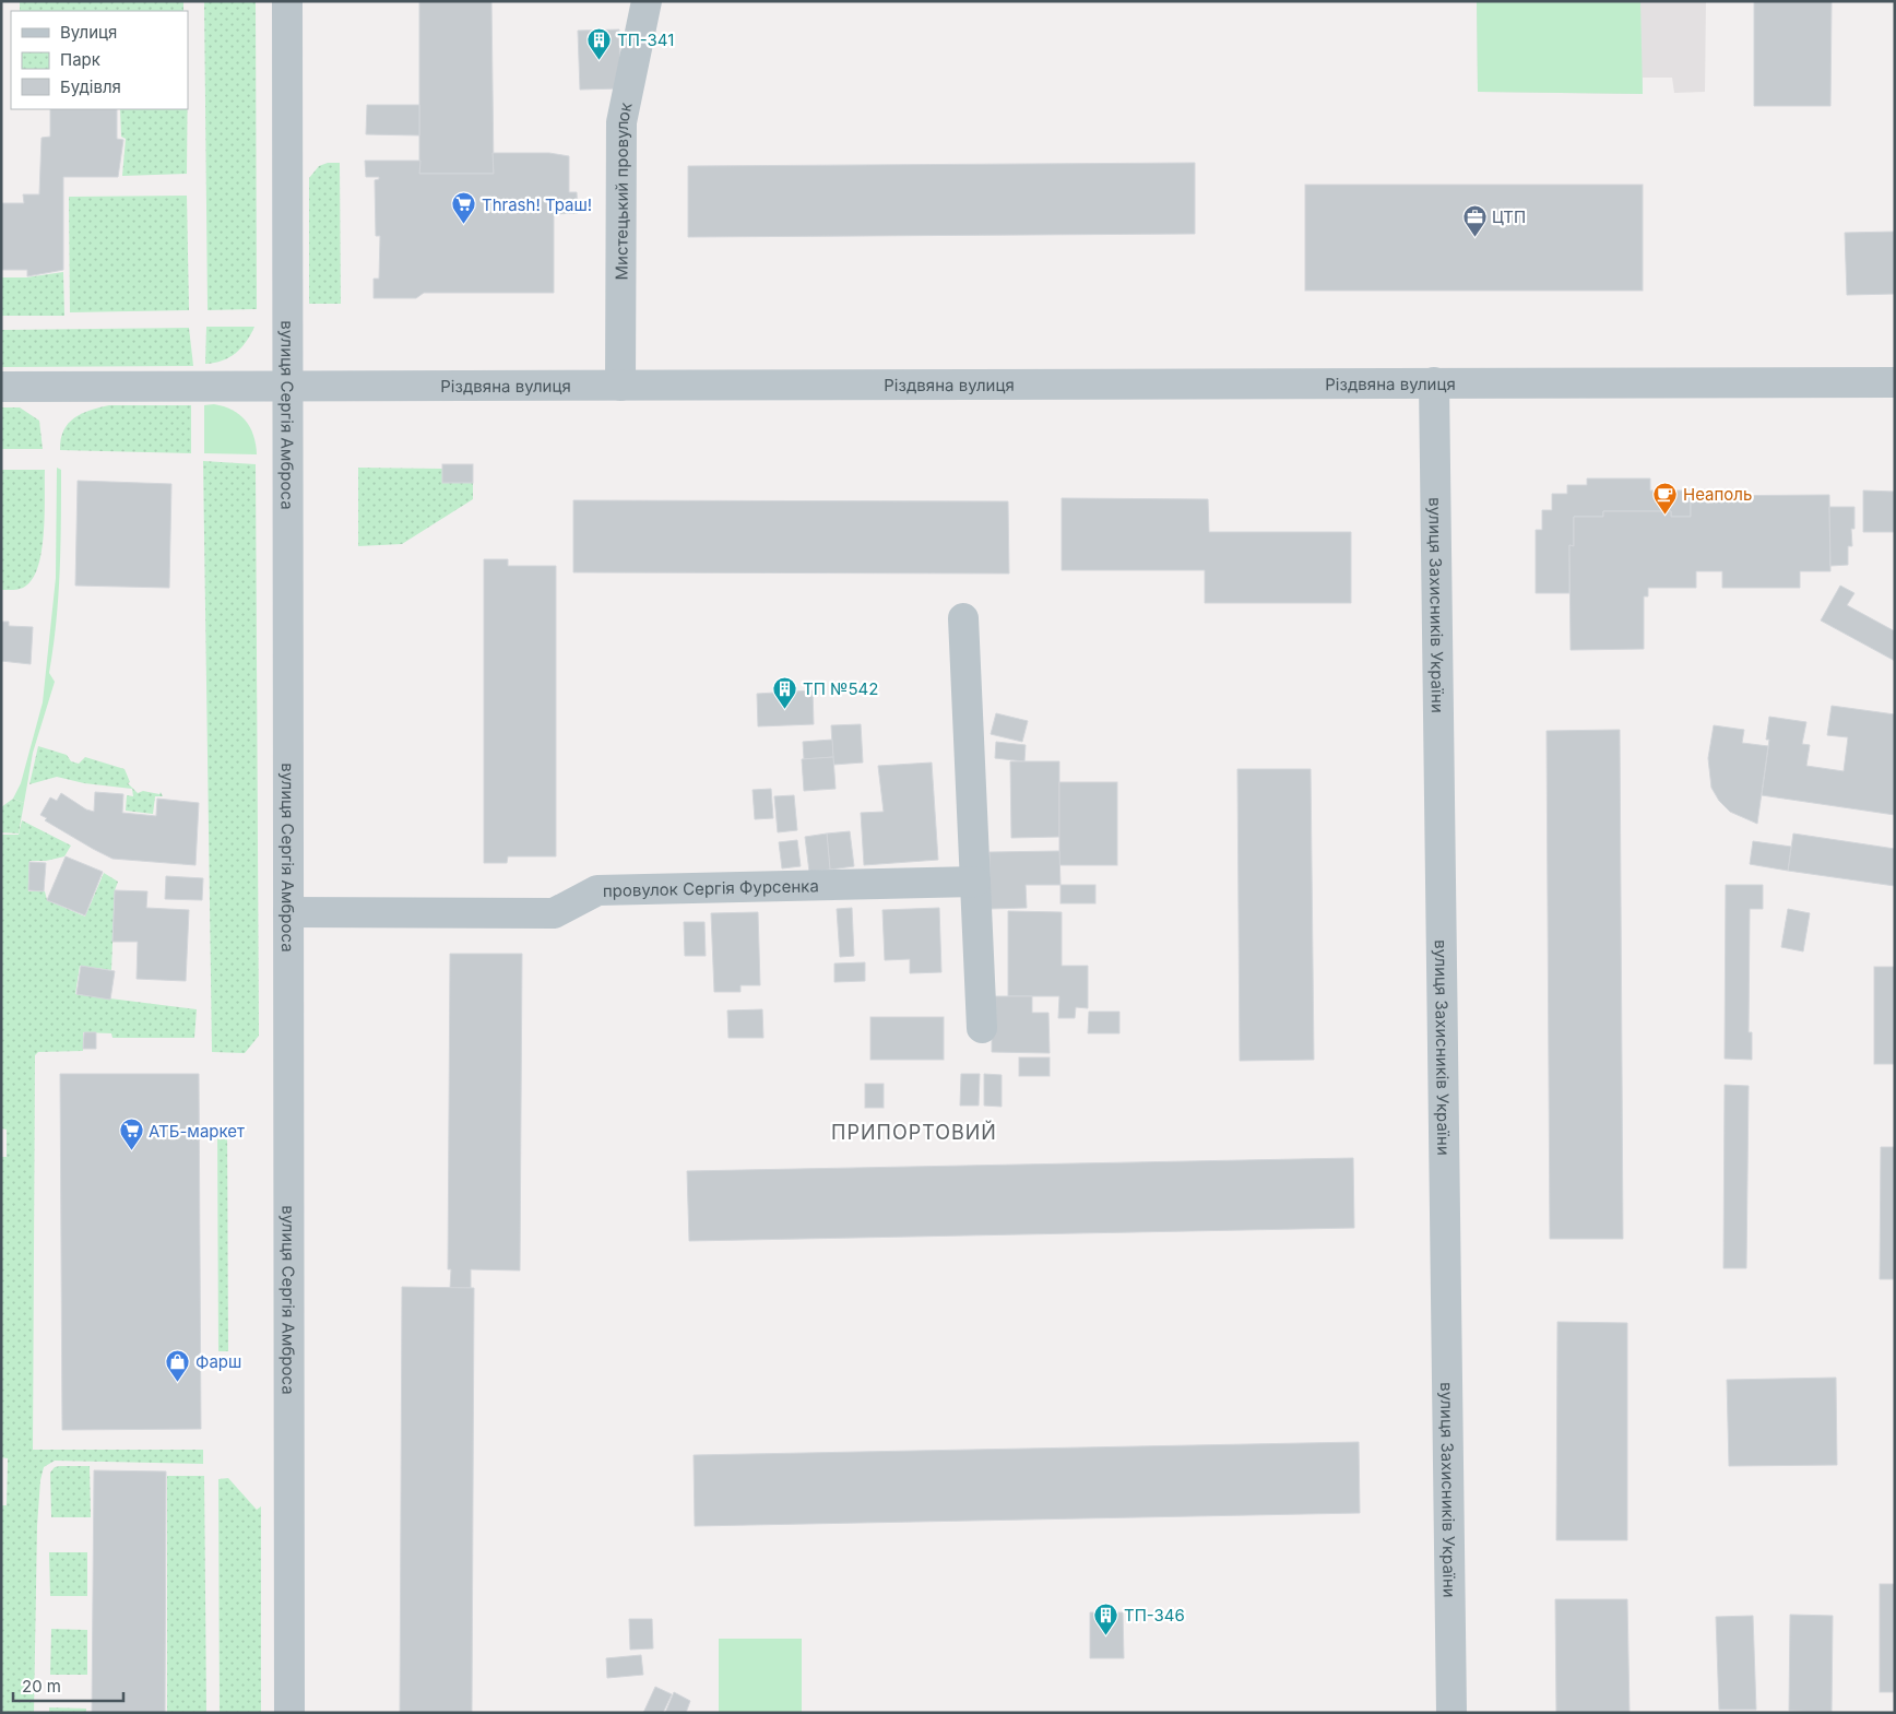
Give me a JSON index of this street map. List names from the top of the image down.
{
  "streets": {
    "street": [
      "Мистецький провулок",
      "Різдвяна вулиця",
      "вулиця Сергія Амброса",
      "вулиця Захисників України",
      "провулок Сергія Фурсенка"
    ]
  },
  "crossings": [
    ["Мистецький провулок", "Різдвяна вулиця"],
    ["Різдвяна вулиця", "вулиця Сергія Амброса"],
    ["Різдвяна вулиця", "вулиця Захисників України"],
    ["вулиця Сергія Амброса", "провулок Сергія Фурсенка"]
  ],
  "districts": ["ПРИПОРТОВИЙ"],
  "places": {
    "building": ["ТП-341", "ТП №542", "ТП-346"],
    "supermarket": ["Thrash! Траш!", "АТБ-маркет"],
    "office": ["ЦТП"],
    "cafe": ["Неаполь"],
    "shop": ["Фарш"]
  },
  "legend": ["Вулиця", "Парк", "Будівля"],
  "scale_bar": "20 m"
}
